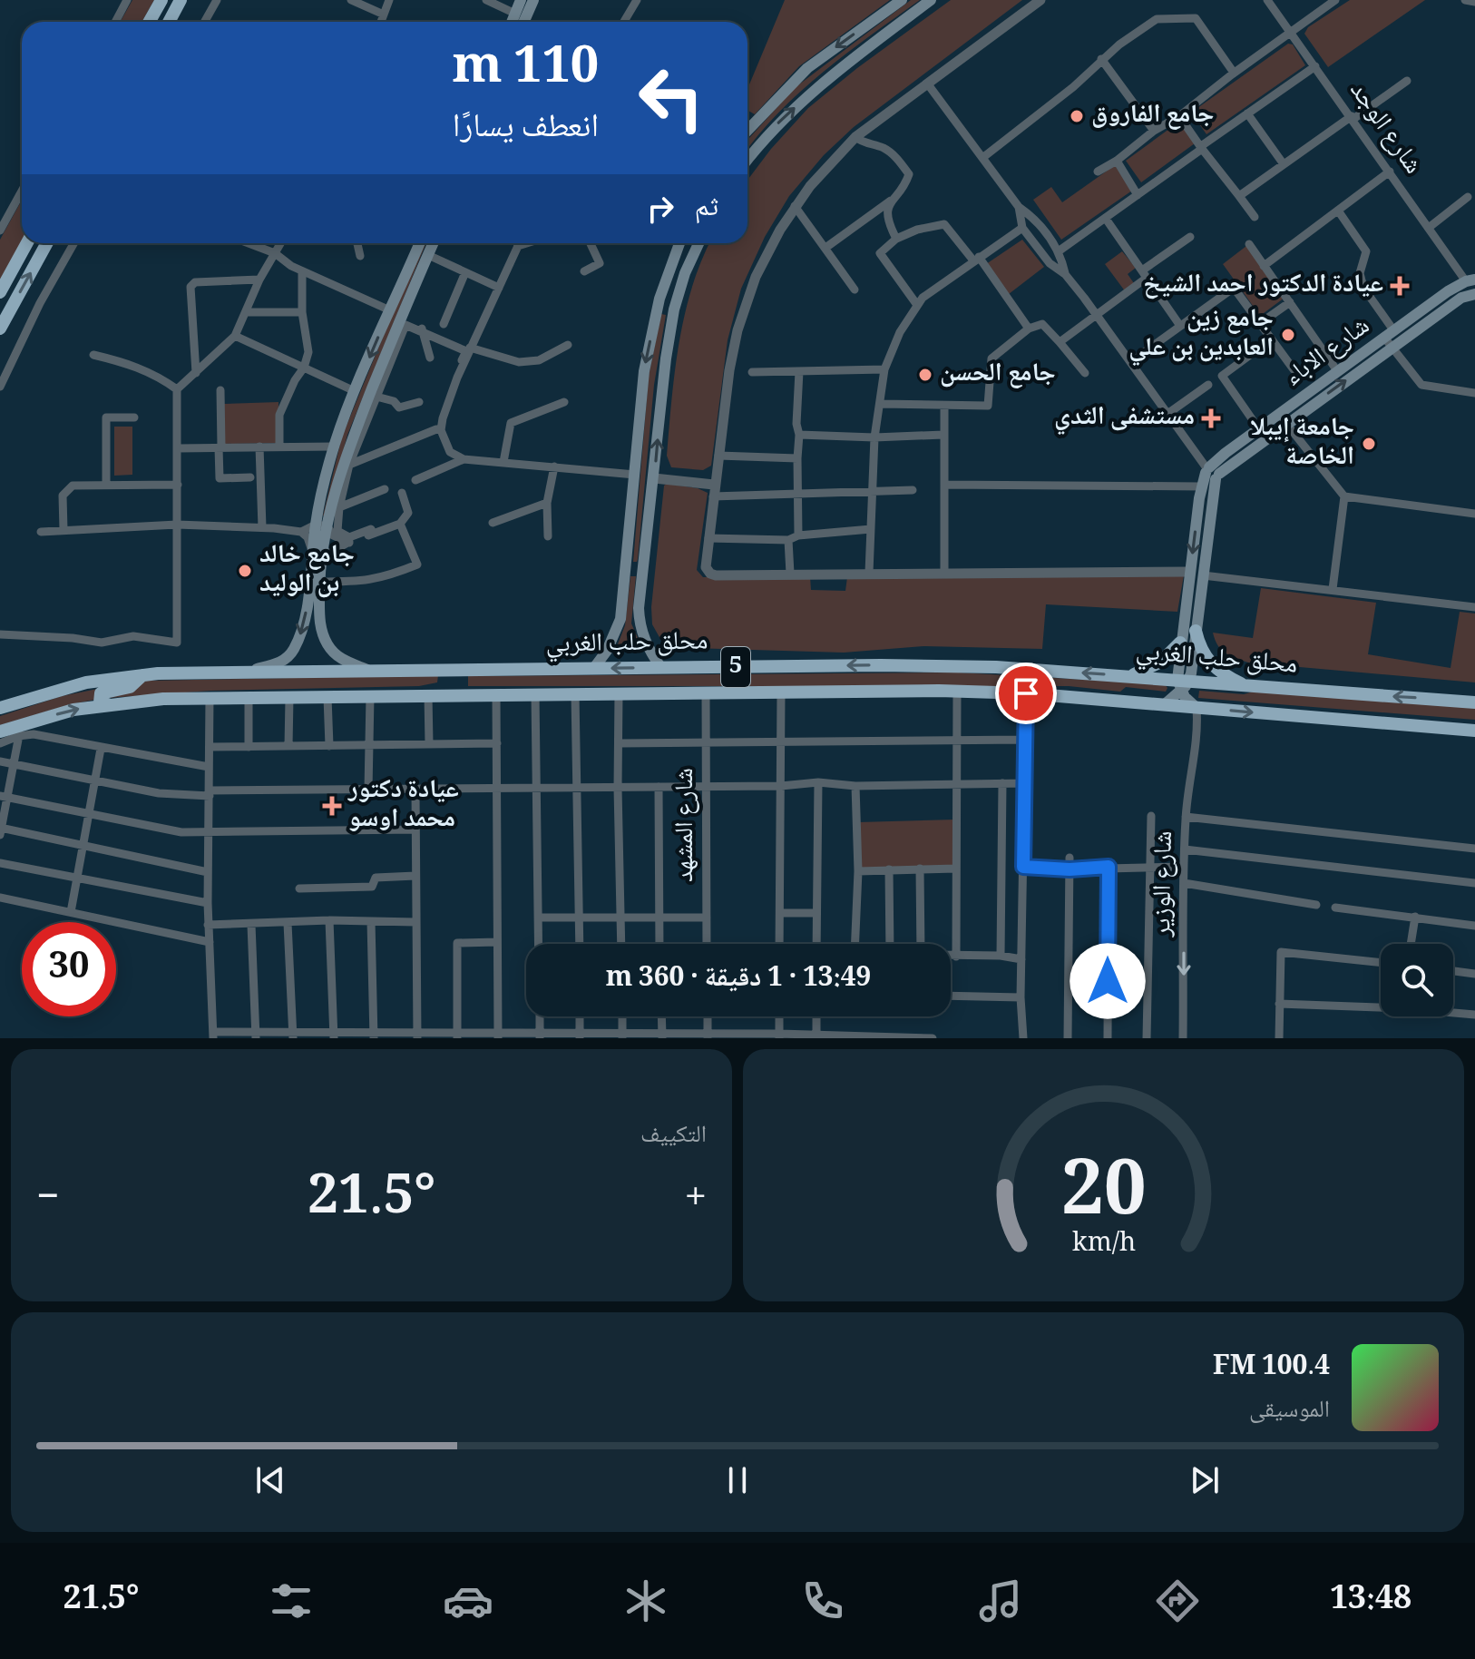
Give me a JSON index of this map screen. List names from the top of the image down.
{
  "streets": {
    "highway": ["محلق حلب الغربي", "5"],
    "main road": ["شارع الاباء"],
    "street": ["شارع الوجد", "شارع المشهد", "شارع الوزير"]
  },
  "crossings": [
    ["شارع الوجد", "شارع الاباء"],
    ["شارع الاباء", "محلق حلب الغربي"],
    ["محلق حلب الغربي", "شارع المشهد"],
    ["محلق حلب الغربي", "شارع الوزير"]
  ],
  "places": {
    "other": [
      "جامع الفاروق",
      "جامع زين العابدين بن علي",
      "جامع الحسن",
      "جامعة إيبلا الخاصة",
      "جامع خالد بن الوليد"
    ],
    "health": ["عيادة الدكتور احمد الشيخ", "مستشفى الثدي", "عيادة دكتور محمد اوسو"]
  },
  "page": {
    "turn": ["110 m", "انعطف يسارًا"],
    "then": "ثم",
    "limit": "30",
    "trip": "13:49 · 1 دقيقة · 360 m",
    "tile": "التكييف",
    "heat": ["−", "21.5°", "+"],
    "song": ["100.4 FM", "الموسيقى"],
    "tabs": ["13:48", "21.5°"],
    "gauge": ["20", "km/h"]
  }
}
